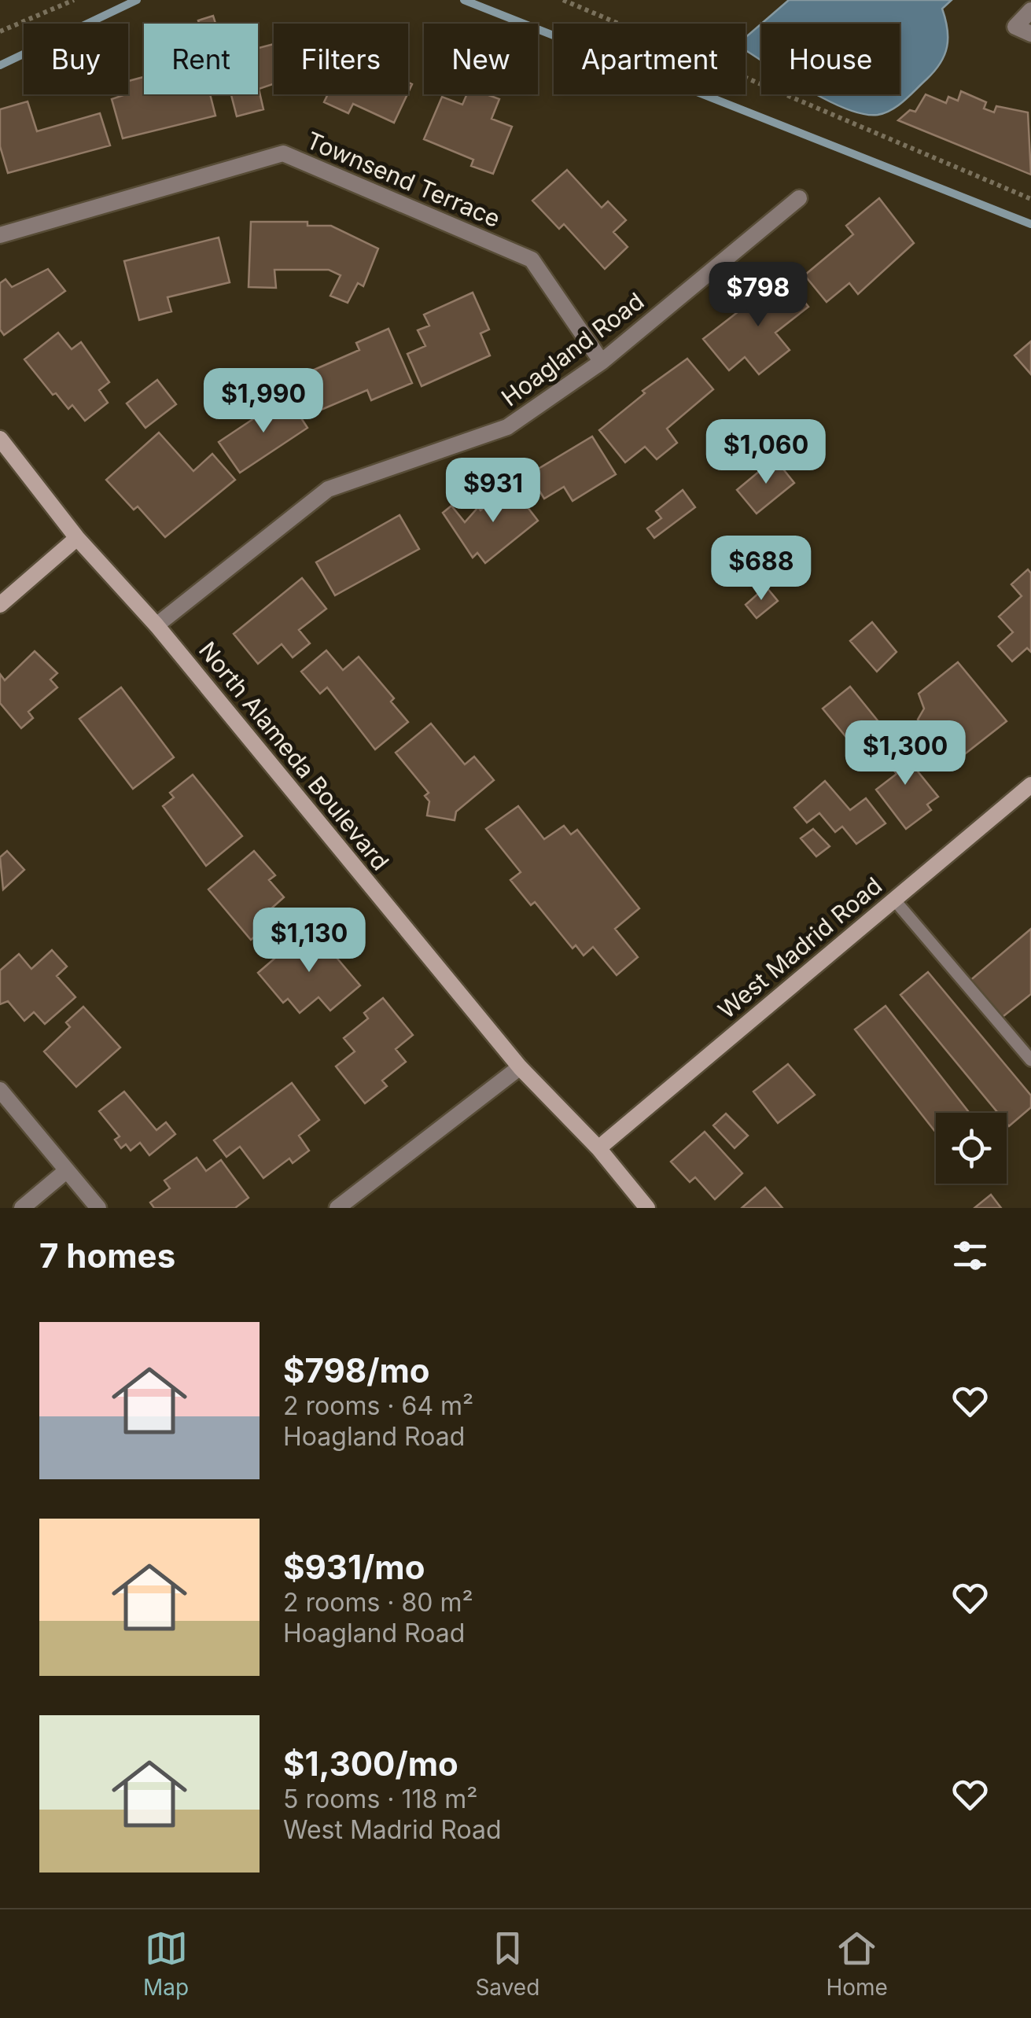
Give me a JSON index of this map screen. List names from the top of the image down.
{
  "streets": {
    "street": [
      "Townsend Terrace",
      "Hoagland Road",
      "North Alameda Boulevard",
      "West Madrid Road"
    ]
  },
  "crossings": [
    ["Townsend Terrace", "Hoagland Road"],
    ["Hoagland Road", "North Alameda Boulevard"],
    ["North Alameda Boulevard", "West Madrid Road"]
  ],
  "page": {
    "chip": [
      "Buy",
      "Rent",
      "Filters",
      "New",
      "Apartment",
      "House"
    ],
    "price": [
      "$798",
      "$1,990",
      "$1,060",
      "$931",
      "$688",
      "$1,300",
      "$1,130"
    ],
    "heading": "7 homes",
    "list": [
      {
        "name": "$798/mo",
        "note": "2 rooms · 64 m² · Hoagland Road"
      },
      {
        "name": "$931/mo",
        "note": "2 rooms · 80 m² · Hoagland Road"
      },
      {
        "name": "$1,300/mo",
        "note": "5 rooms · 118 m² · West Madrid Road"
      }
    ],
    "tabs": ["Map", "Saved", "Home"]
  }
}
